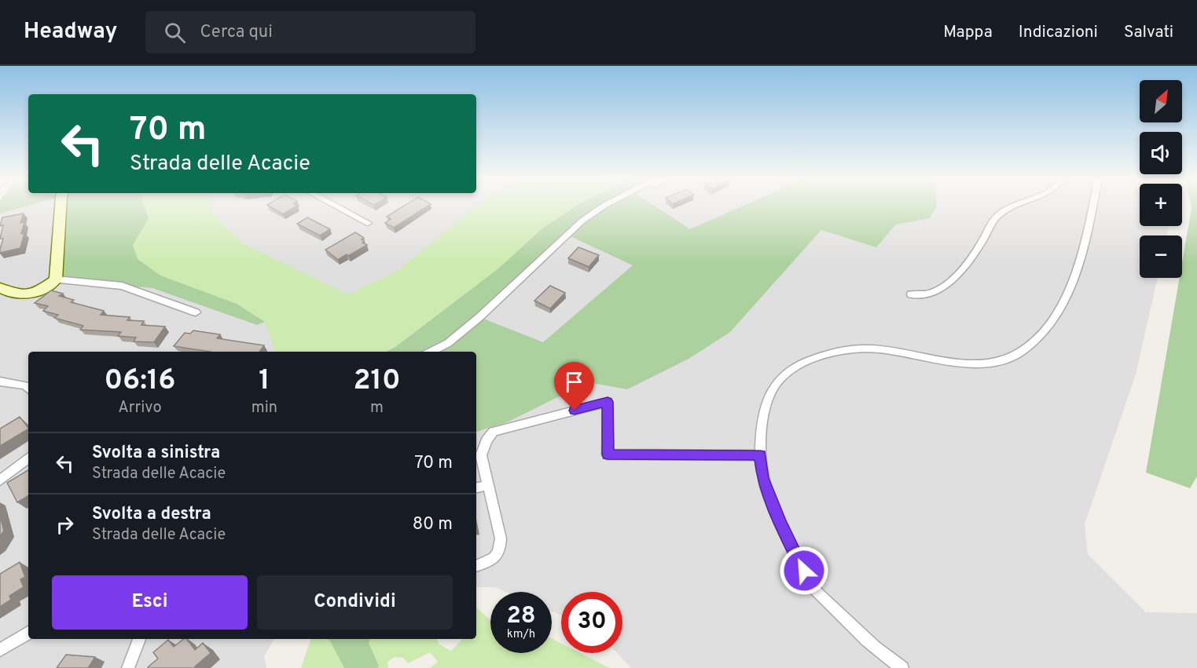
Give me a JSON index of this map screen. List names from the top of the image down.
{
  "north": "top right",
  "page": {
    "header": "Headway",
    "search": "Cerca qui",
    "nav": ["Mappa", "Indicazioni", "Salvati"],
    "map_buttons": ["+", "−"],
    "turn": ["70 m", "Strada delle Acacie"],
    "eta": [
      "06:16",
      "Arrivo",
      "1",
      "min",
      "210",
      "m"
    ],
    "list": [
      {
        "name": "Svolta a sinistra",
        "note": "Strada delle Acacie",
        "value": "70 m"
      },
      {
        "name": "Svolta a destra",
        "note": "Strada delle Acacie",
        "value": "80 m"
      }
    ],
    "buttons": ["Esci", "Condividi"],
    "speed": "28 km/h",
    "limit": "30"
  }
}
